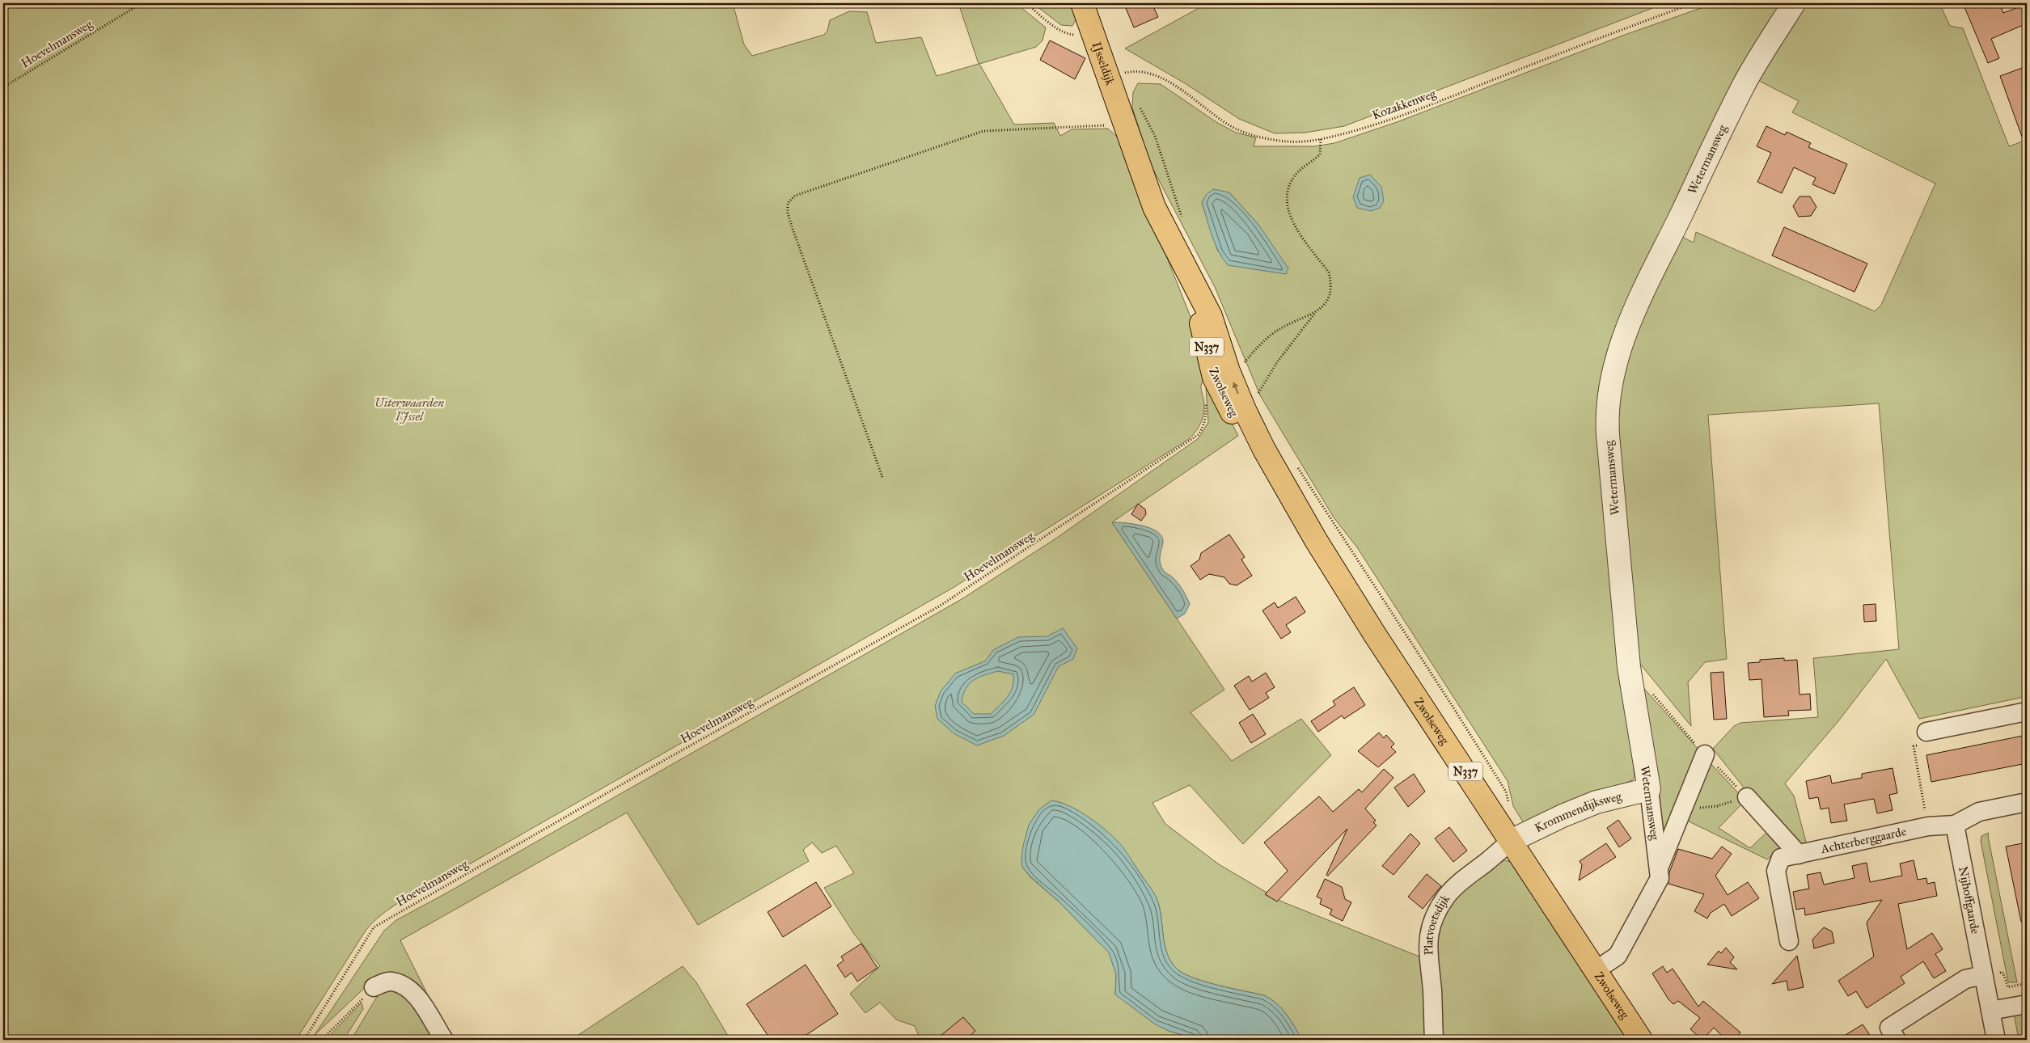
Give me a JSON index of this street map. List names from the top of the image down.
{
  "streets": {
    "main road": ["IJsseldijk", "N337", "Zwolseweg"],
    "street": [
      "Wetermansweg",
      "Krommendijksweg",
      "Achterberggaarde",
      "Nijhoffgaarde",
      "Platvoetsdijk"
    ],
    "path": ["Hoevelmansweg", "Kozakkenweg"]
  },
  "crossings": [
    ["IJsseldijk", "Zwolseweg"],
    ["Wetermansweg", "Zwolseweg"],
    ["Wetermansweg", "Krommendijksweg"],
    ["Zwolseweg", "Krommendijksweg"],
    ["Zwolseweg", "Platvoetsdijk"],
    ["Krommendijksweg", "Platvoetsdijk"],
    ["Achterberggaarde", "Nijhoffgaarde"]
  ],
  "parks": ["Uiterwaarden IJssel"]
}
